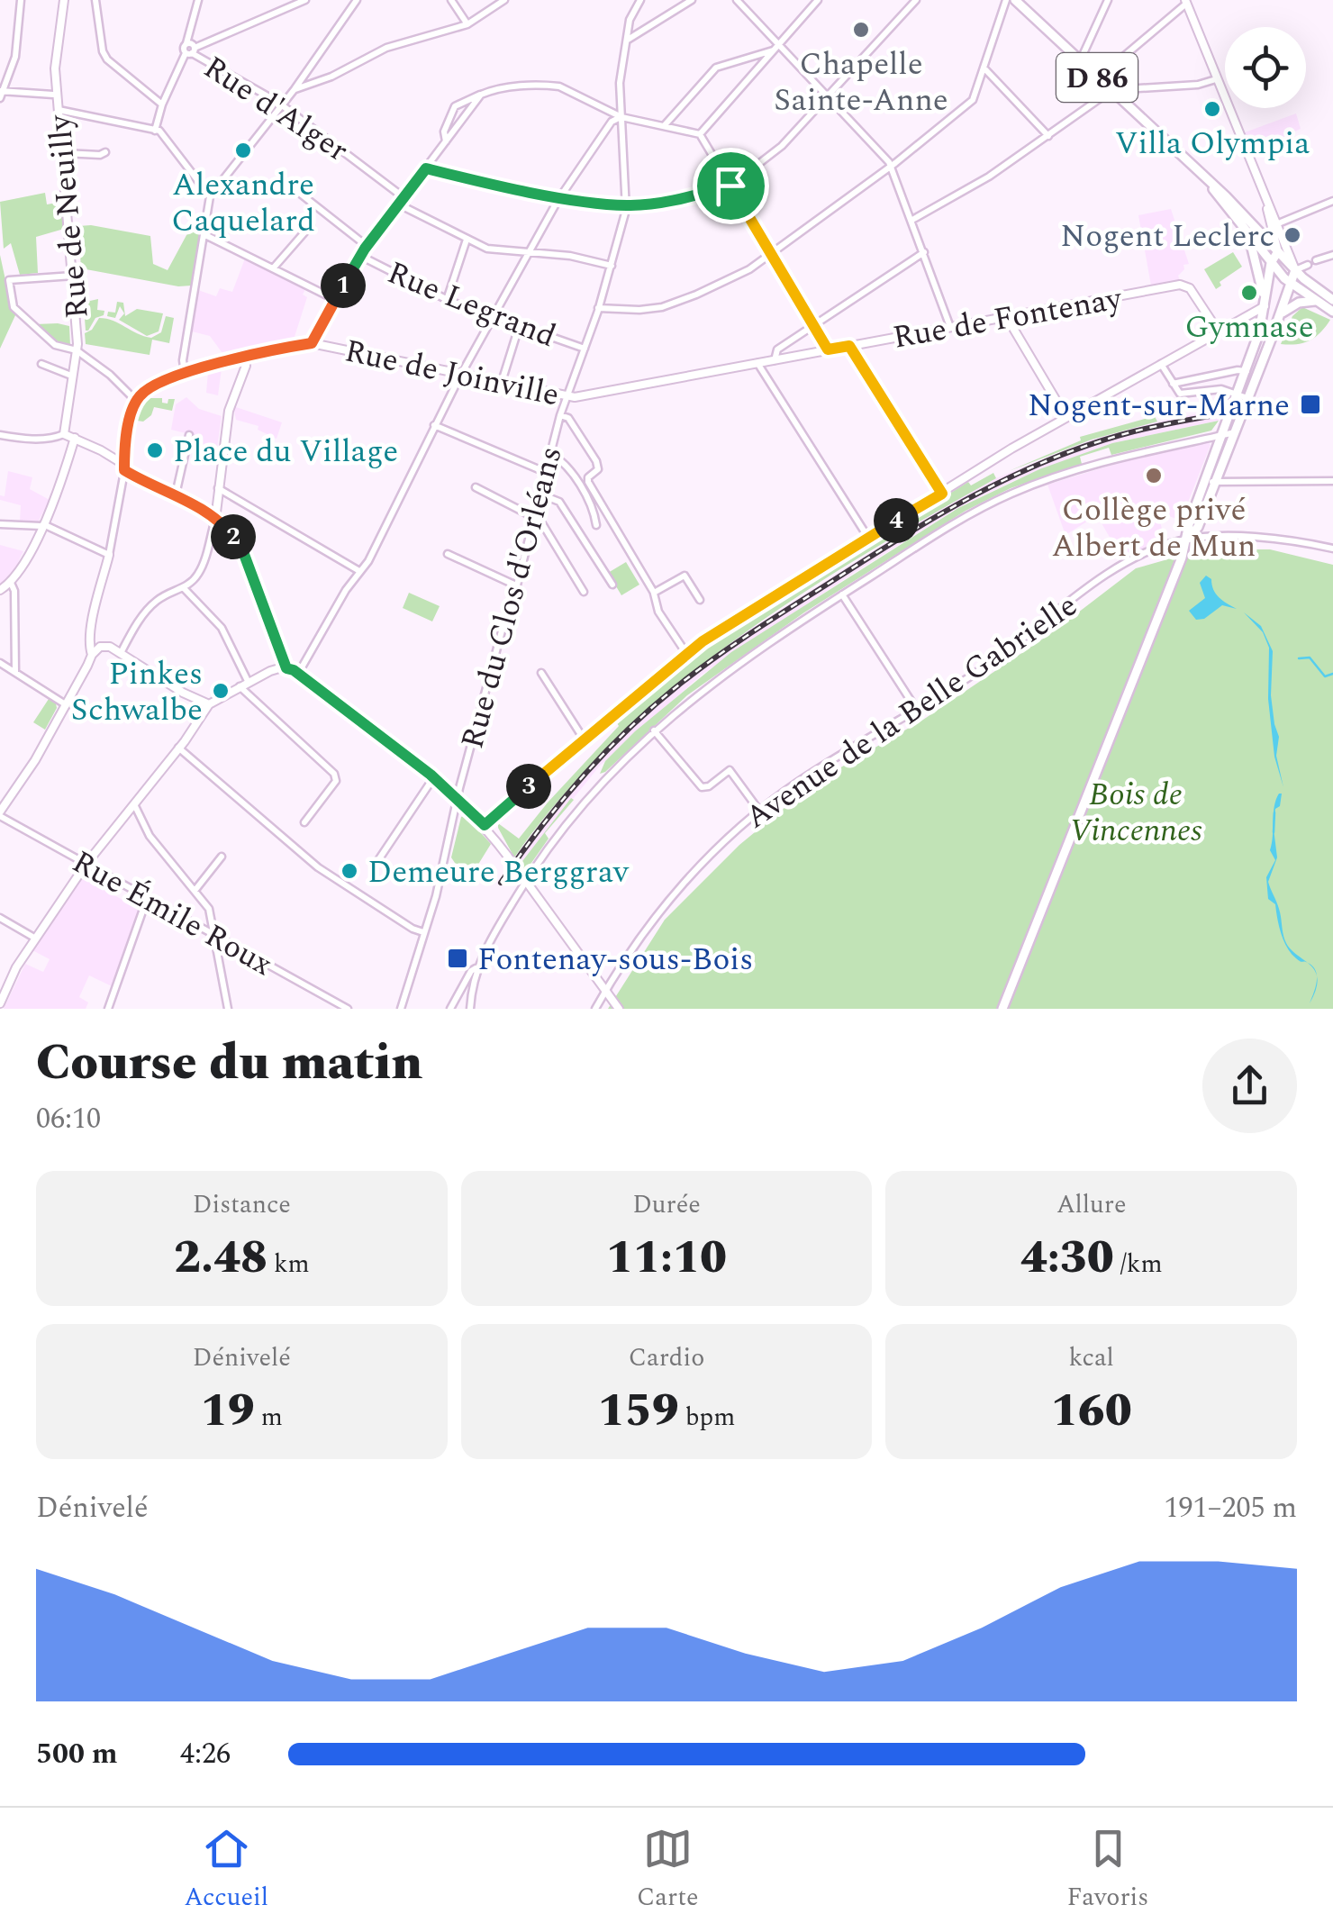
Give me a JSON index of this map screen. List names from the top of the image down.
{
  "streets": {
    "main road": ["D 86"],
    "street": [
      "Rue d'Alger",
      "Rue de Neuilly",
      "Rue Legrand",
      "Rue de Fontenay",
      "Rue de Joinville",
      "Rue du Clos d'Orléans",
      "Avenue de la Belle Gabrielle",
      "Rue Émile Roux"
    ]
  },
  "crossings": [
    ["Rue d'Alger", "Rue du Clos d'Orléans"],
    ["Rue Legrand", "Rue du Clos d'Orléans"],
    ["Rue de Fontenay", "Rue de Joinville"],
    ["Rue de Joinville", "Rue du Clos d'Orléans"]
  ],
  "parks": ["Bois de Vincennes"],
  "places": {
    "other": [
      "Chapelle Sainte-Anne",
      "Villa Olympia",
      "Alexandre Caquelard",
      "Nogent Leclerc",
      "Gymnase",
      "Place du Village",
      "Collège privé Albert de Mun",
      "Pinkes Schwalbe",
      "Demeure Berggrav"
    ],
    "transit": ["Nogent-sur-Marne", "Fontenay-sous-Bois"]
  },
  "page": {
    "pins": [
      "1",
      "4",
      "2",
      "3"
    ],
    "heading": ["Course du matin", "06:10"],
    "stats": [
      ["Distance", "2.48 km"],
      ["Durée", "11:10"],
      ["Allure", "4:30 /km"],
      ["Dénivelé", "19 m"],
      ["Cardio", "159 bpm"],
      ["kcal", "160"]
    ],
    "chart": ["Dénivelé", "191–205 m"],
    "list": [
      {
        "name": "500 m",
        "note": "4:26"
      }
    ],
    "tabs": ["Accueil", "Carte", "Favoris"]
  }
}
